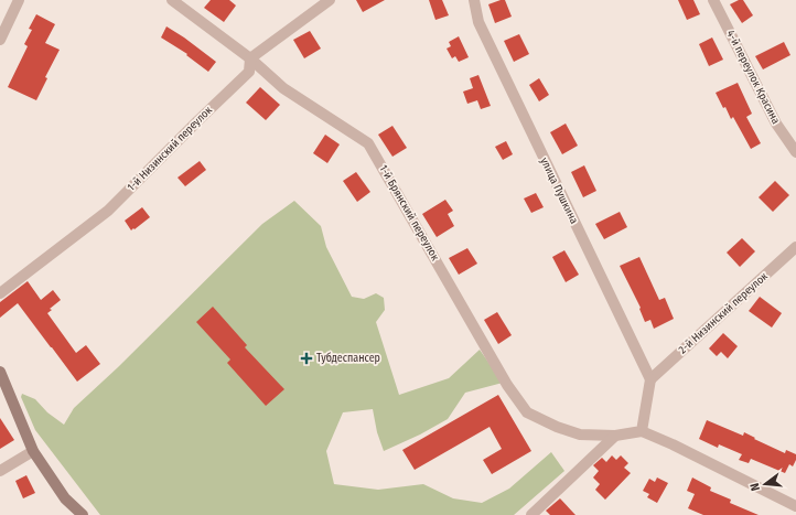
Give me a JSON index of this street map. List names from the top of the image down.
{
  "streets": {
    "street": [
      "4-й переулок Красина",
      "1-й Низинский переулок",
      "улица Пушкина",
      "1-й Брянский переулок",
      "2-й Низинский переулок"
    ]
  },
  "crossings": [
    ["1-й Низинский переулок", "1-й Брянский переулок"],
    ["улица Пушкина", "2-й Низинский переулок"]
  ],
  "places": {
    "health": ["Тубдеспансер"]
  },
  "north": "left"
}
